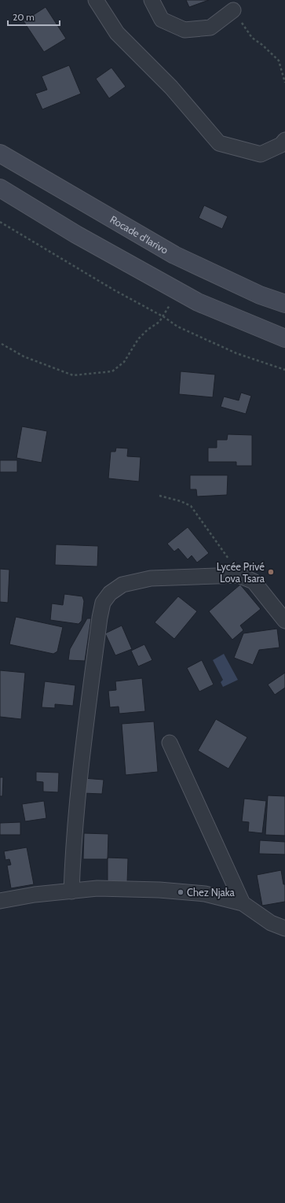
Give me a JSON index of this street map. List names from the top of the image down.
{
  "streets": {
    "main road": ["Rocade d'Iarivo"]
  },
  "places": ["Lycée Privé Lova Tsara", "Chez Njaka"],
  "scale_bar": "20 m"
}
